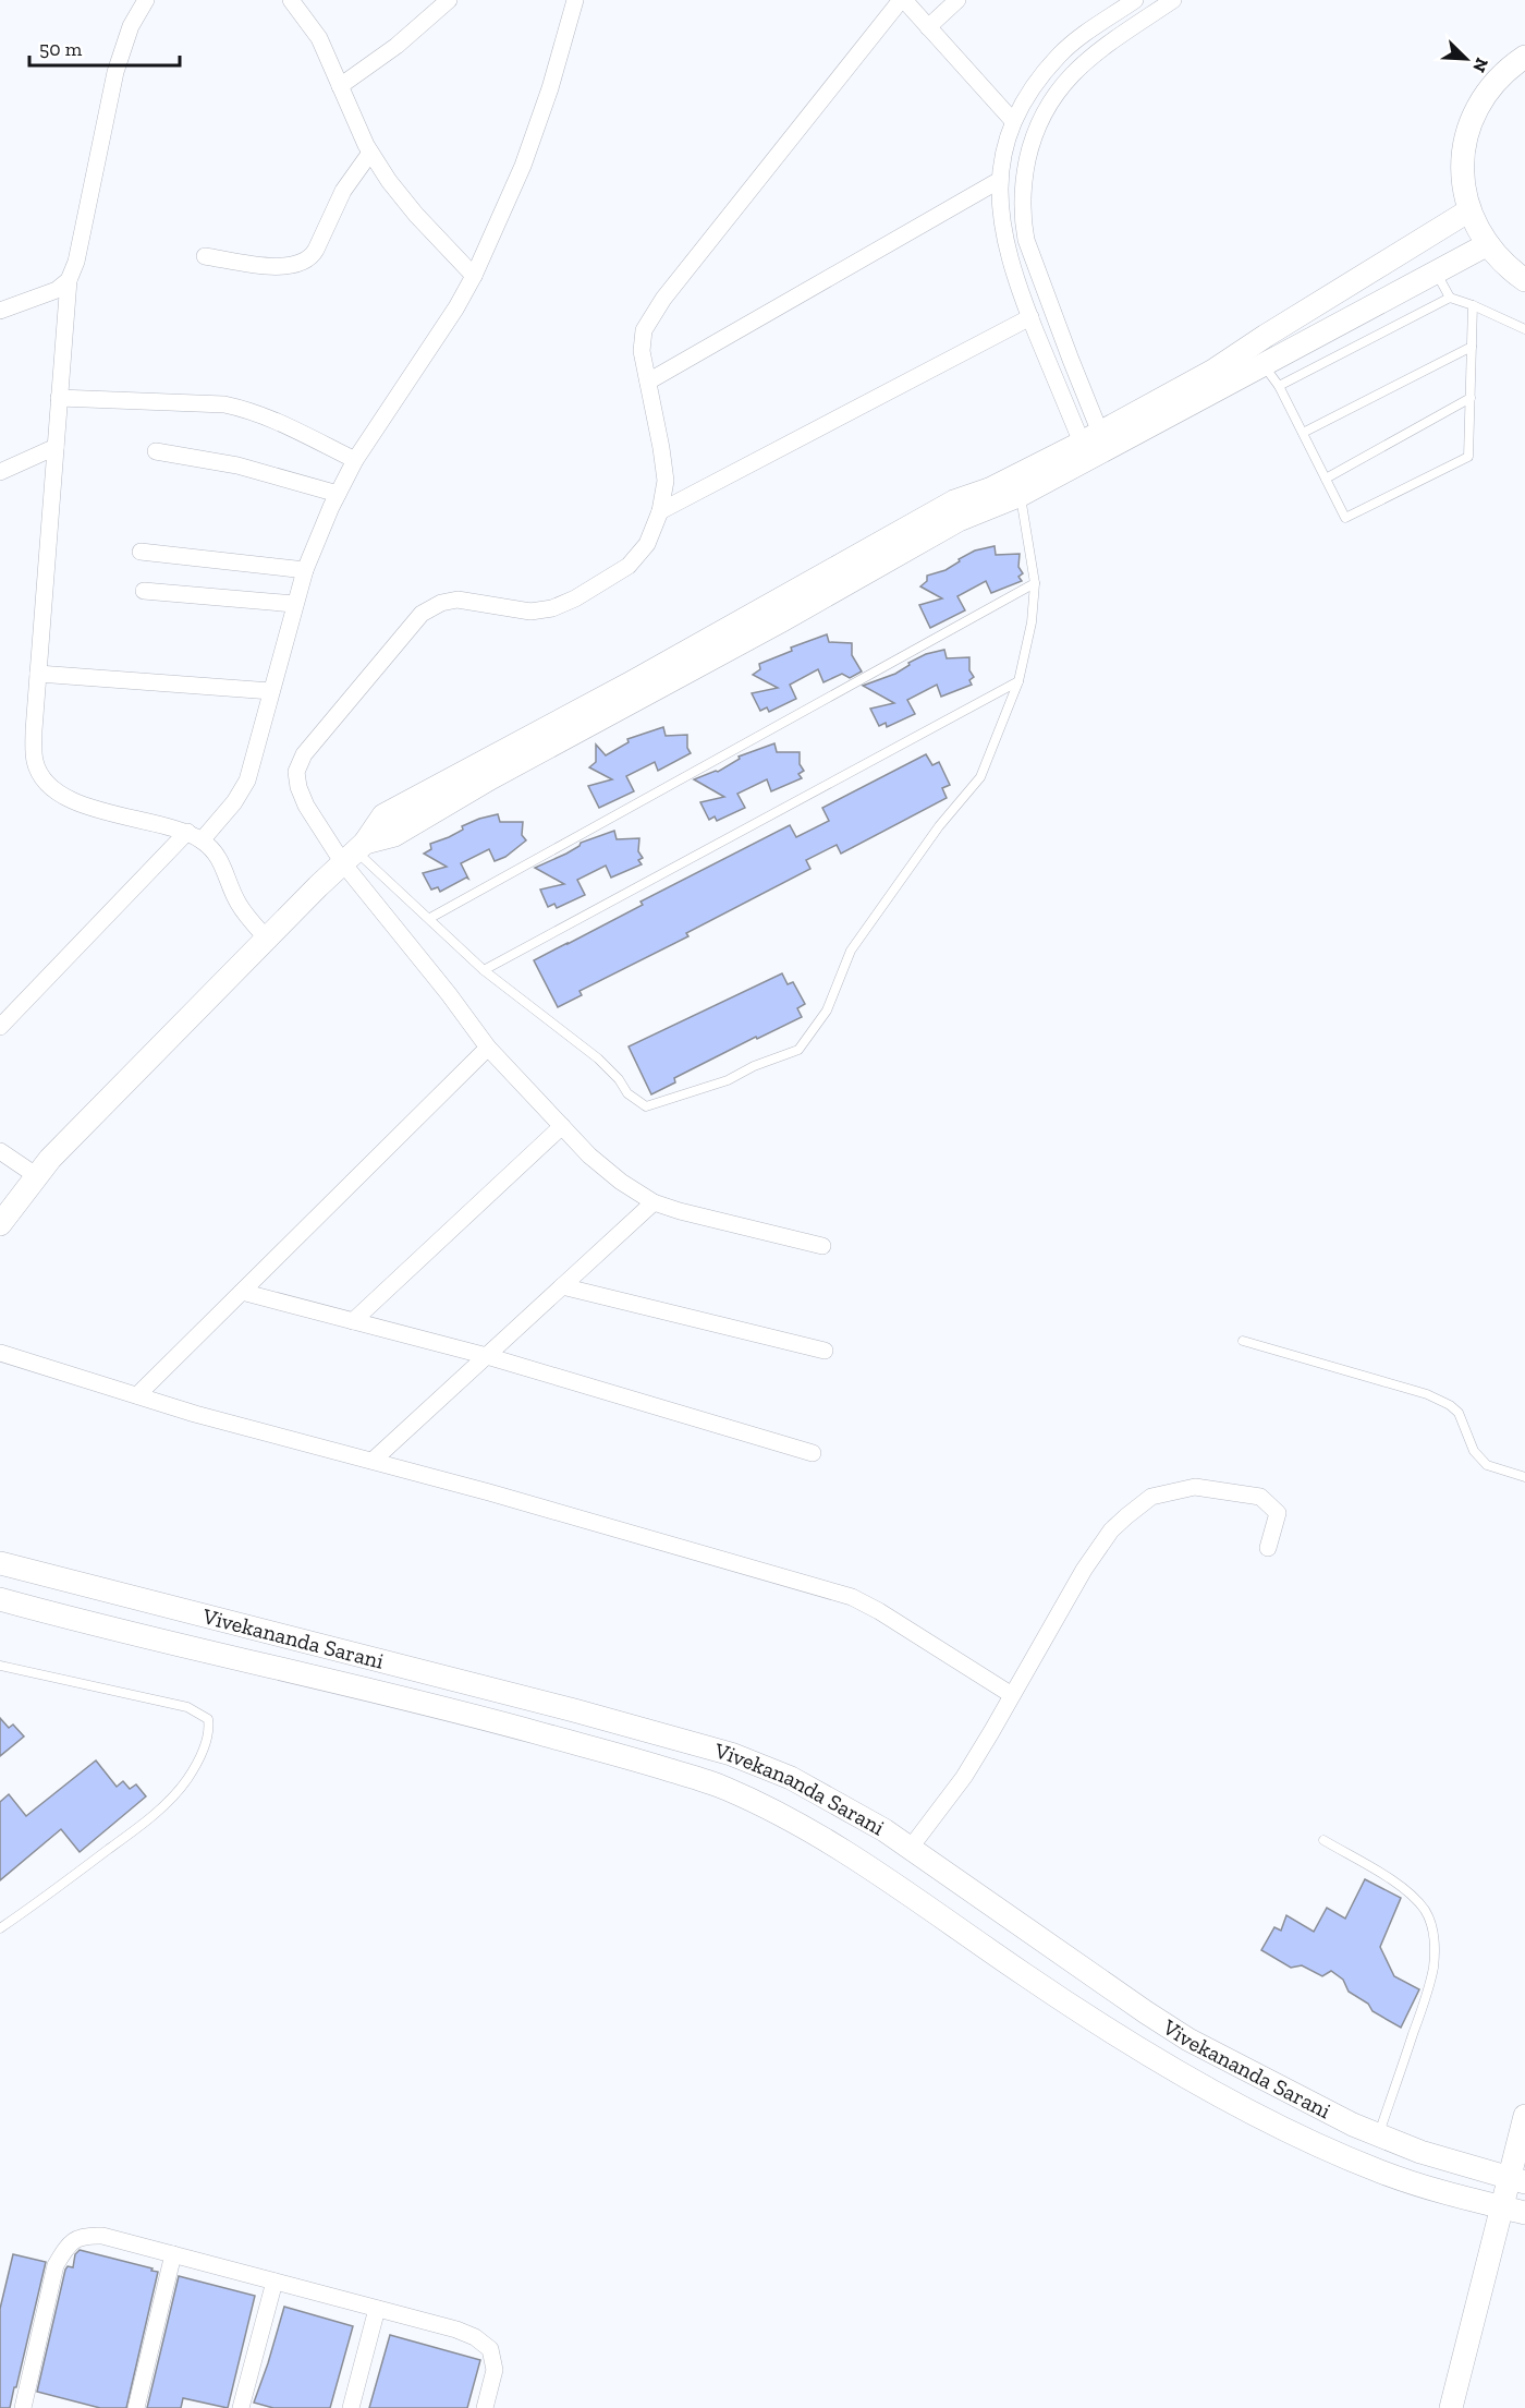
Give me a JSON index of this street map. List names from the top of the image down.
{
  "streets": {
    "street": ["Vivekananda Sarani"]
  },
  "scale_bar": "50 m",
  "north": "bottom right"
}
